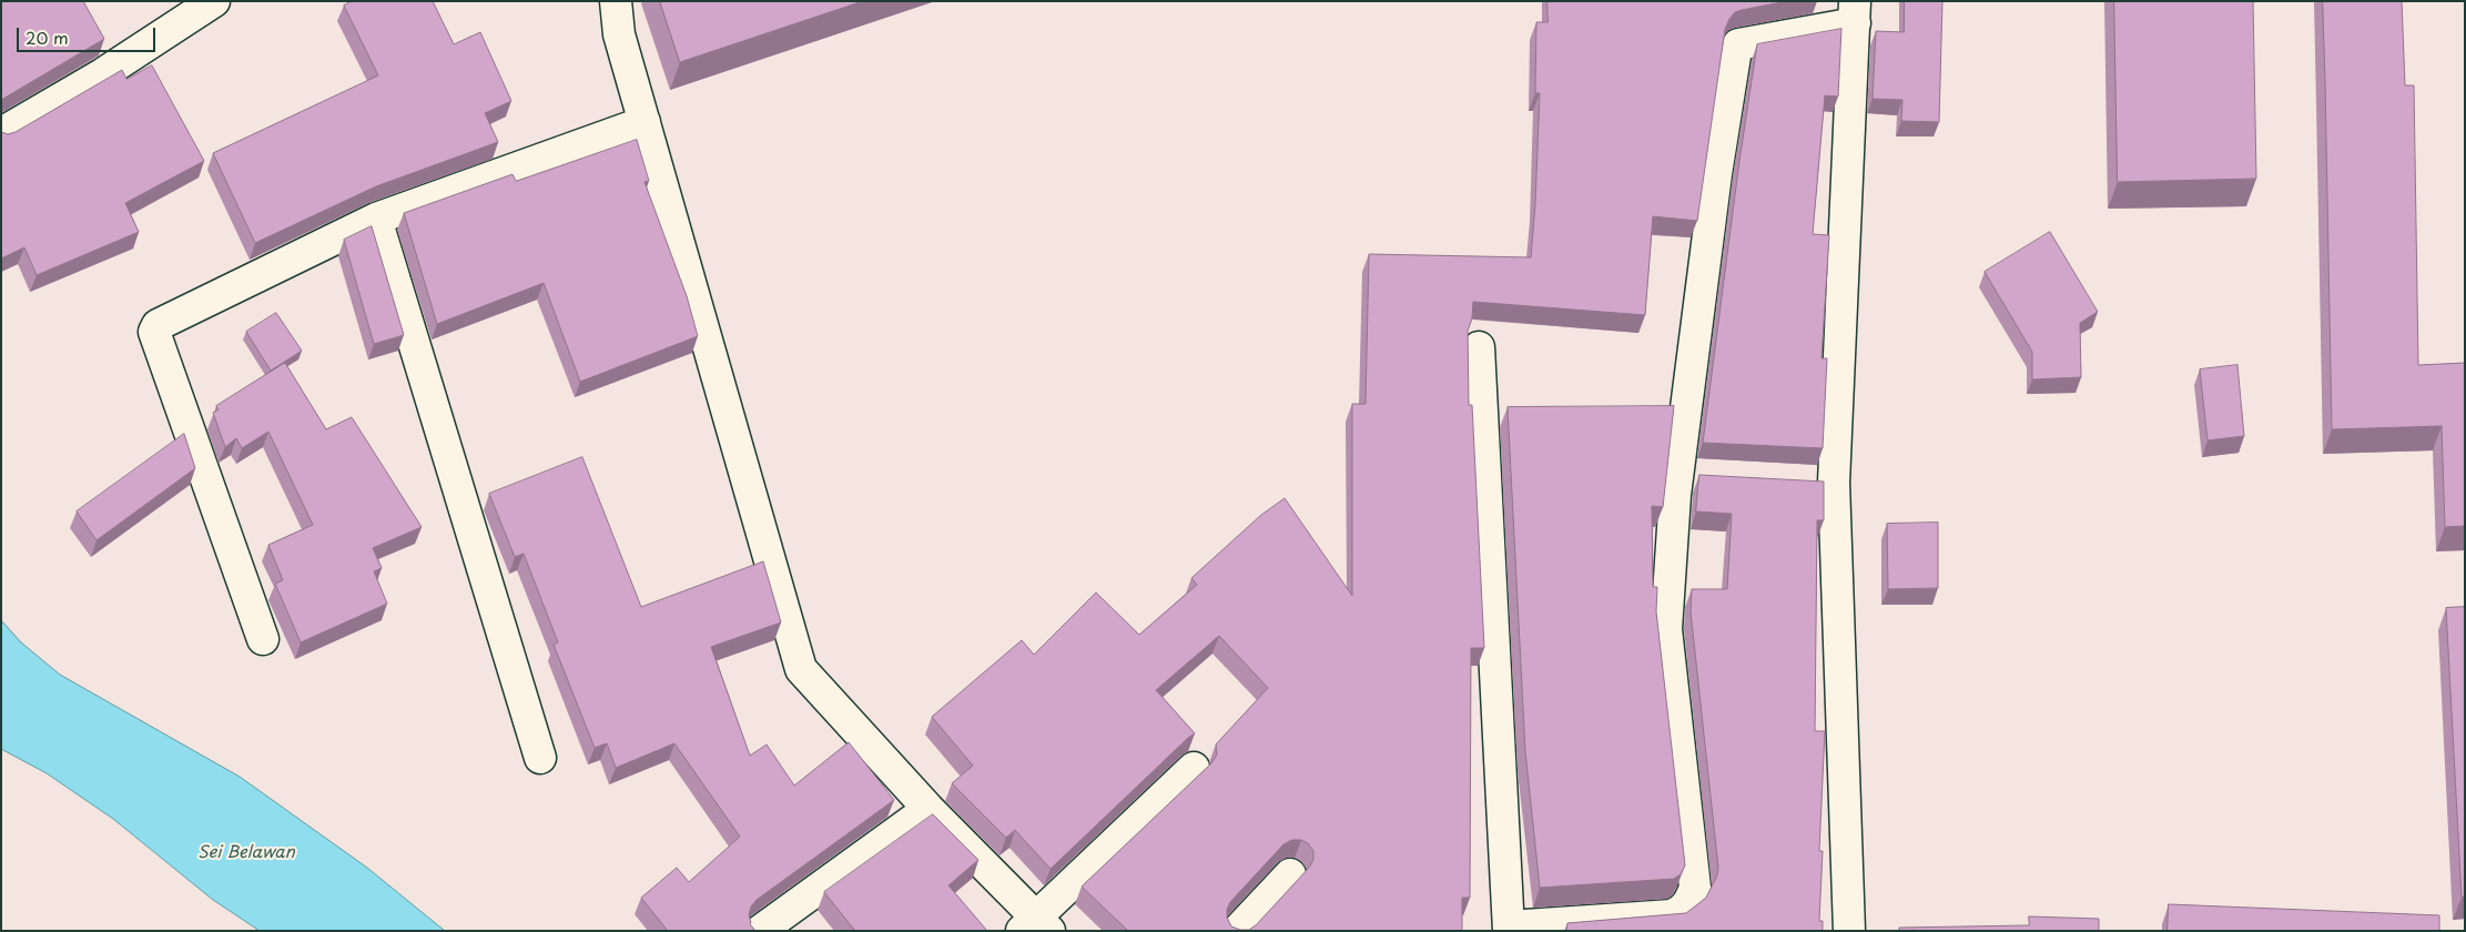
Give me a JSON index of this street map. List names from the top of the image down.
{
  "water": ["Sei Belawan"],
  "scale_bar": "20 m"
}
